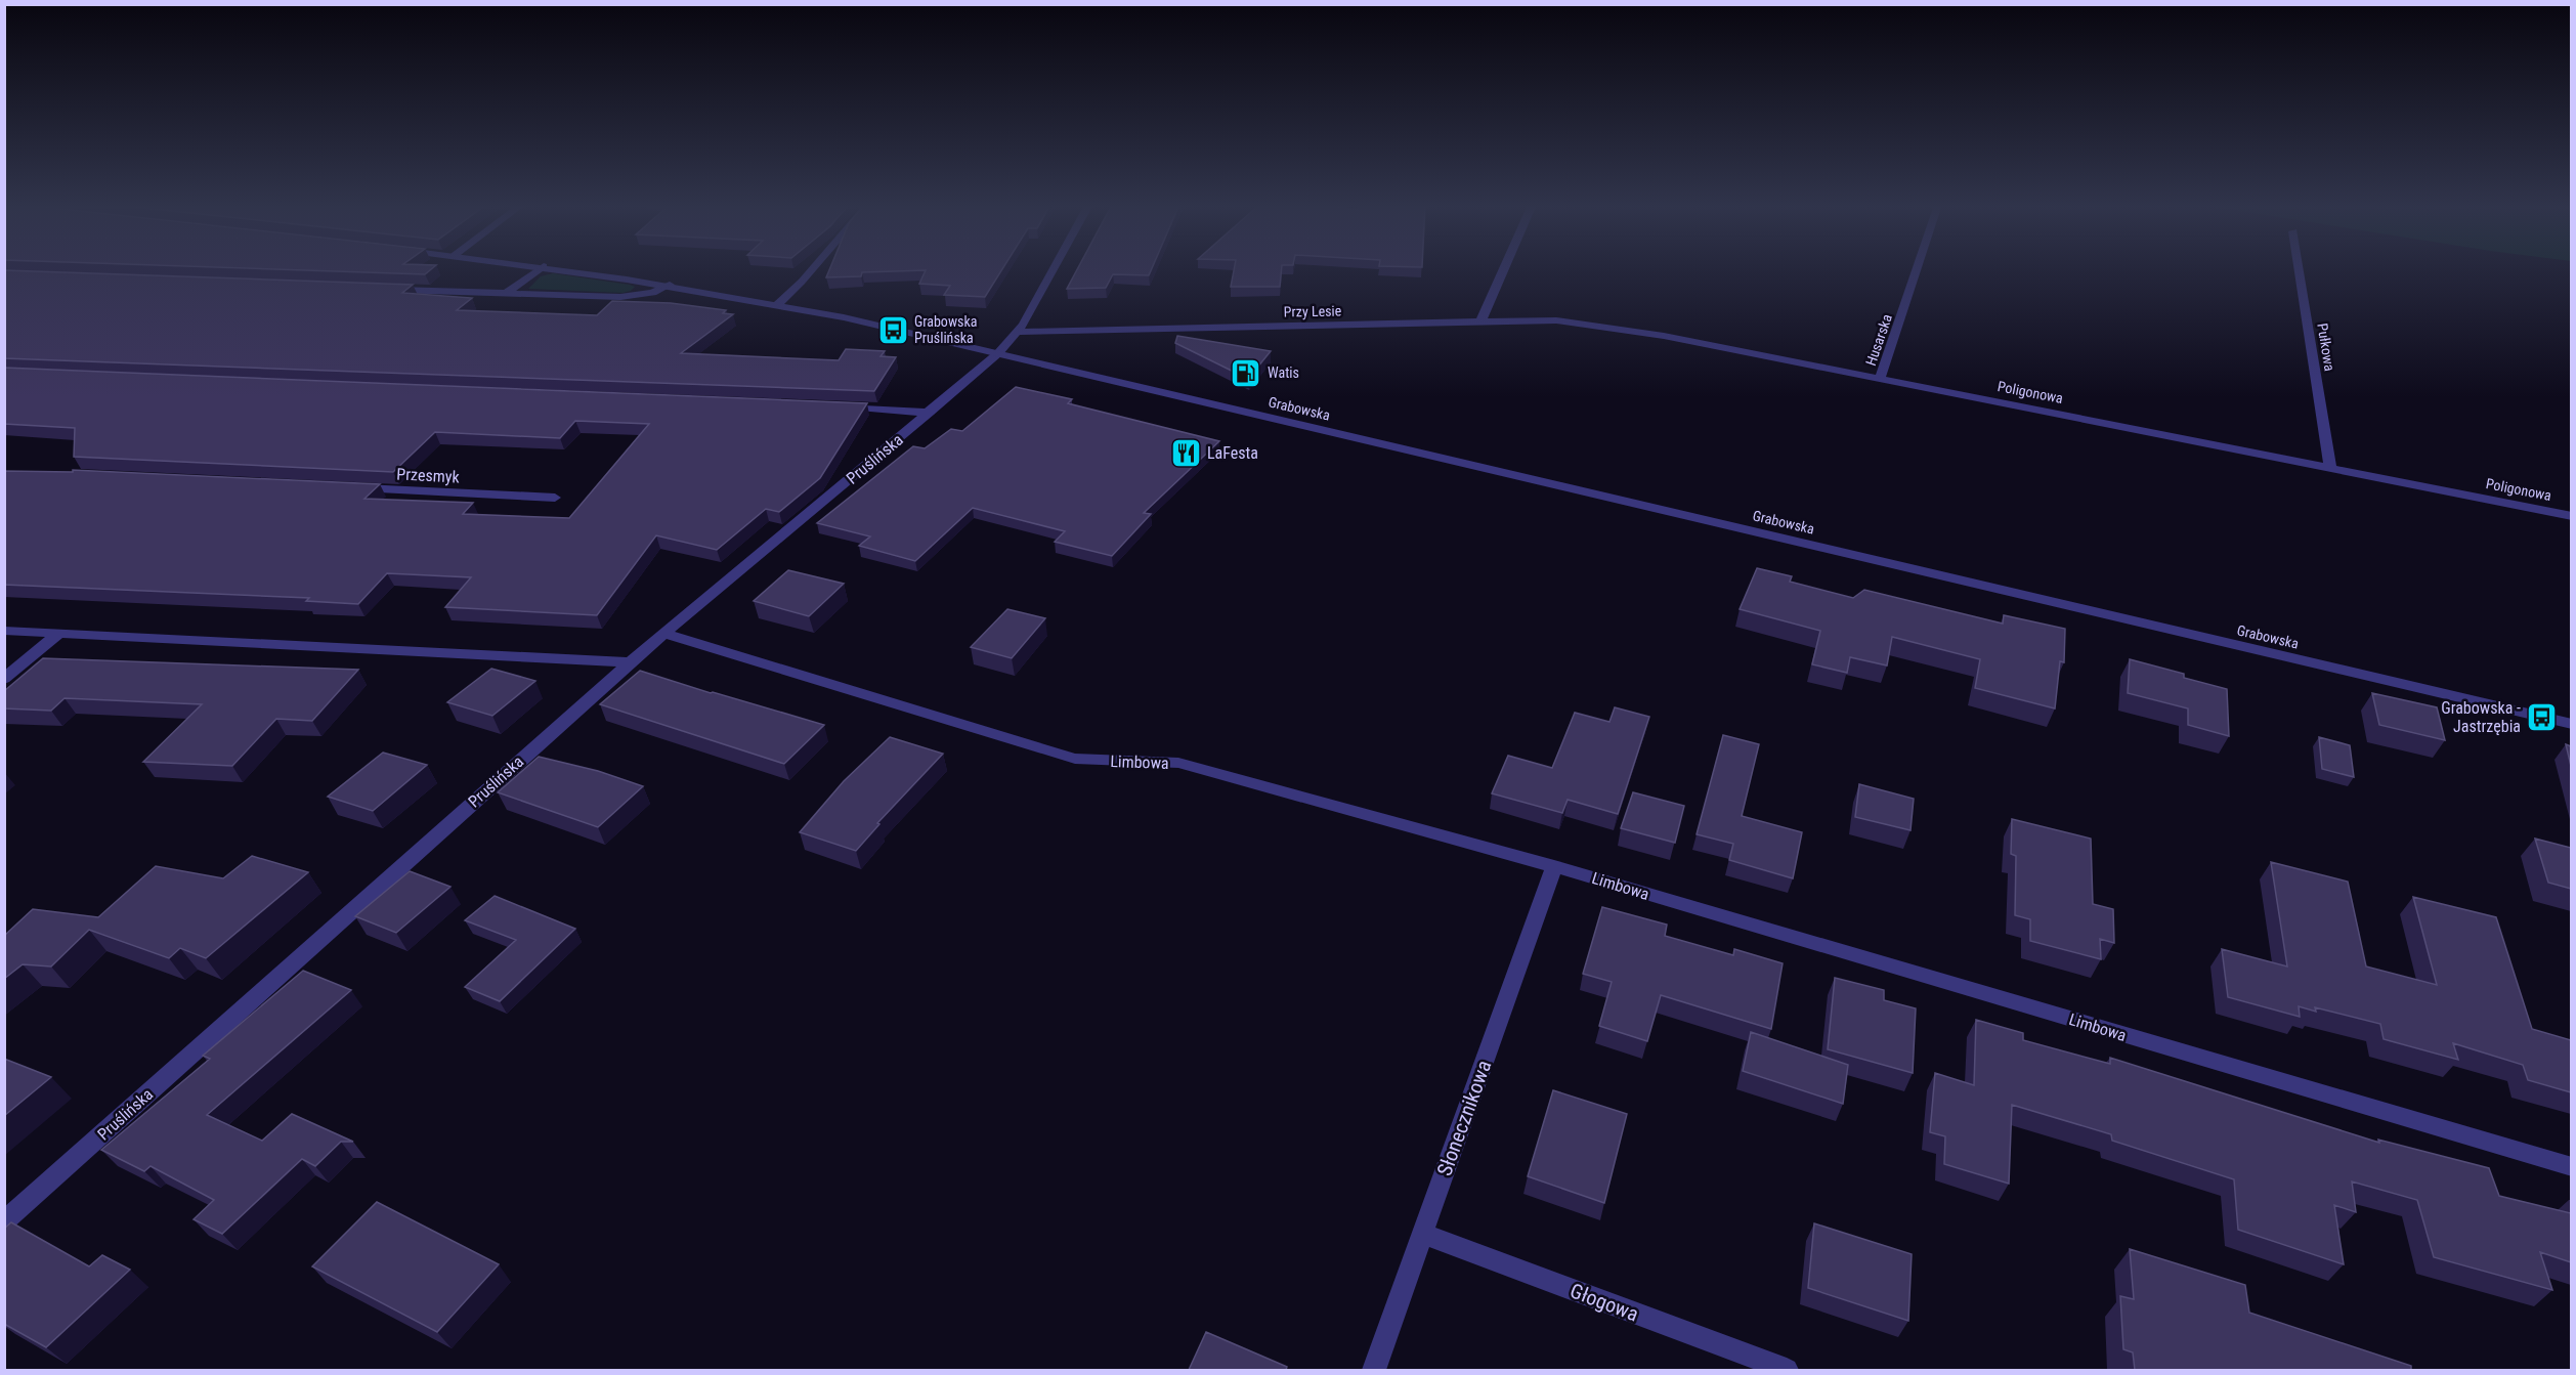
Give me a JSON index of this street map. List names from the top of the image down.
{
  "streets": {
    "street": [
      "Przy Lesie",
      "Husarska",
      "Pułkowa",
      "Poligonowa",
      "Grabowska",
      "Pruślińska",
      "Przesmyk",
      "Limbowa",
      "Słonecznikowa",
      "Głogowa"
    ]
  },
  "crossings": [
    ["Przy Lesie", "Poligonowa"],
    ["Przy Lesie", "Pruślińska"],
    ["Husarska", "Poligonowa"],
    ["Pułkowa", "Poligonowa"],
    ["Grabowska", "Pruślińska"],
    ["Pruślińska", "Limbowa"],
    ["Limbowa", "Słonecznikowa"],
    ["Słonecznikowa", "Głogowa"]
  ],
  "places": {
    "bus stop": ["Grabowska Pruślińska", "Grabowska - Jastrzębia"],
    "fuel station": ["Watis"],
    "restaurant": ["LaFesta"]
  }
}
